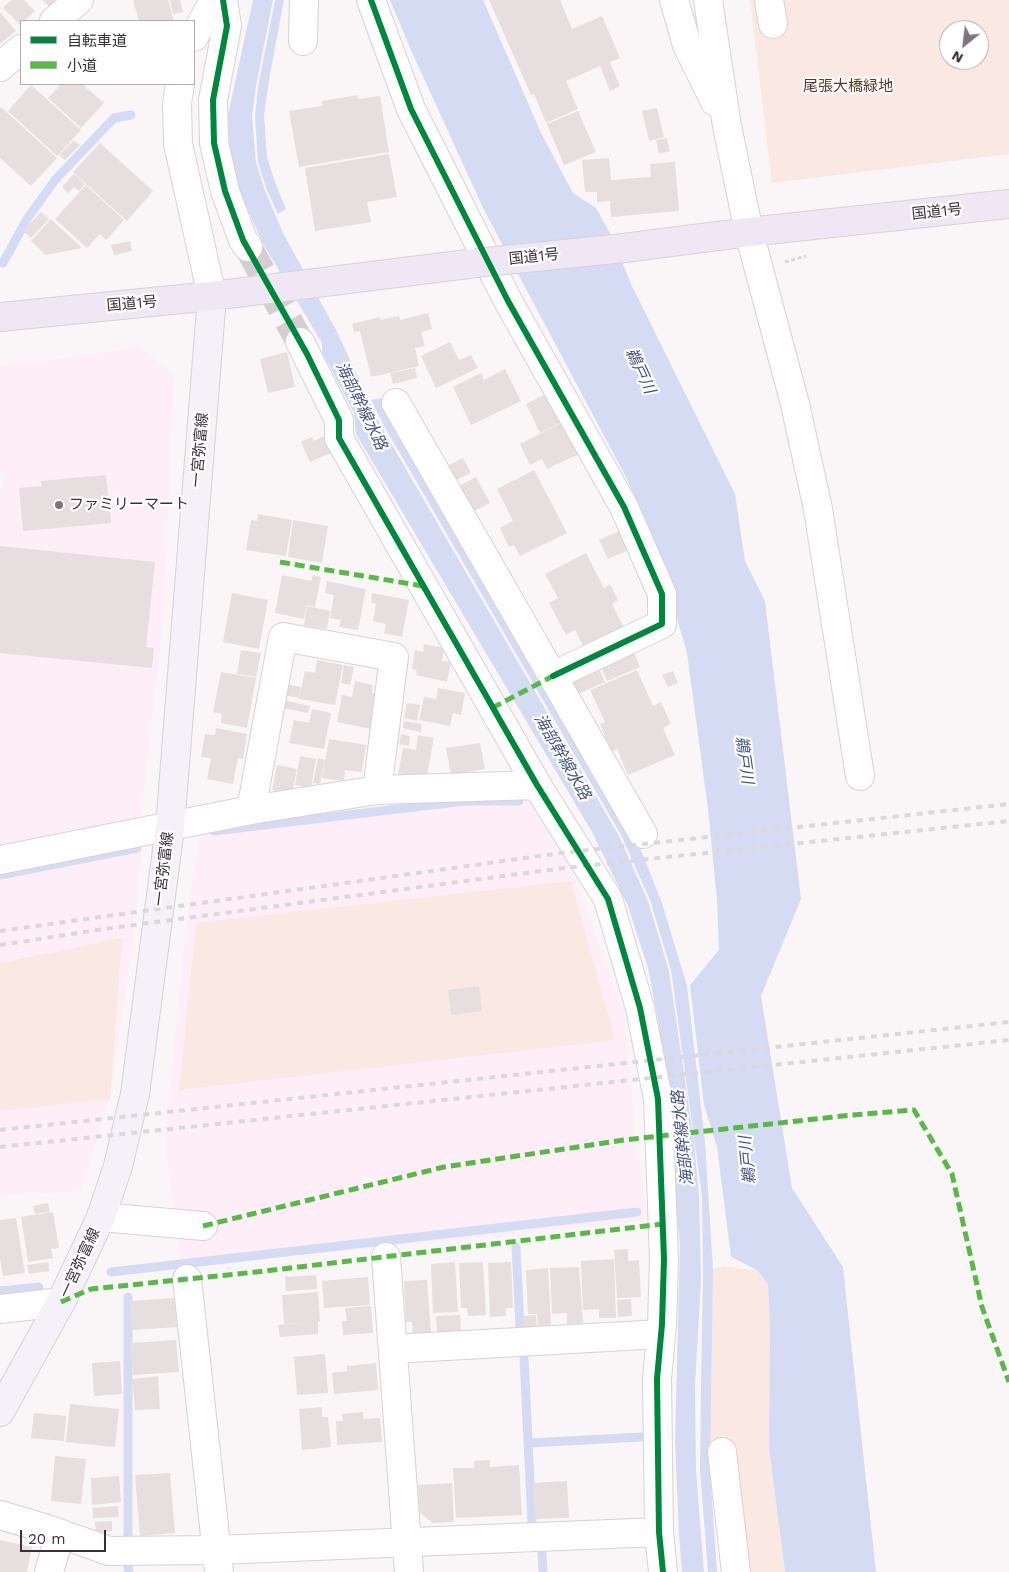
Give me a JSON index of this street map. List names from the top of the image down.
{
  "streets": {
    "highway": ["国道1号"],
    "main road": ["一宮弥富線"]
  },
  "crossings": [
    ["国道1号", "一宮弥富線"]
  ],
  "water": ["鵜戸川", "海部幹線水路"],
  "parks": ["尾張大橋緑地"],
  "places": ["ファミリーマート"],
  "legend": ["自転車道", "小道"],
  "scale_bar": "20 m",
  "north": "bottom left"
}
